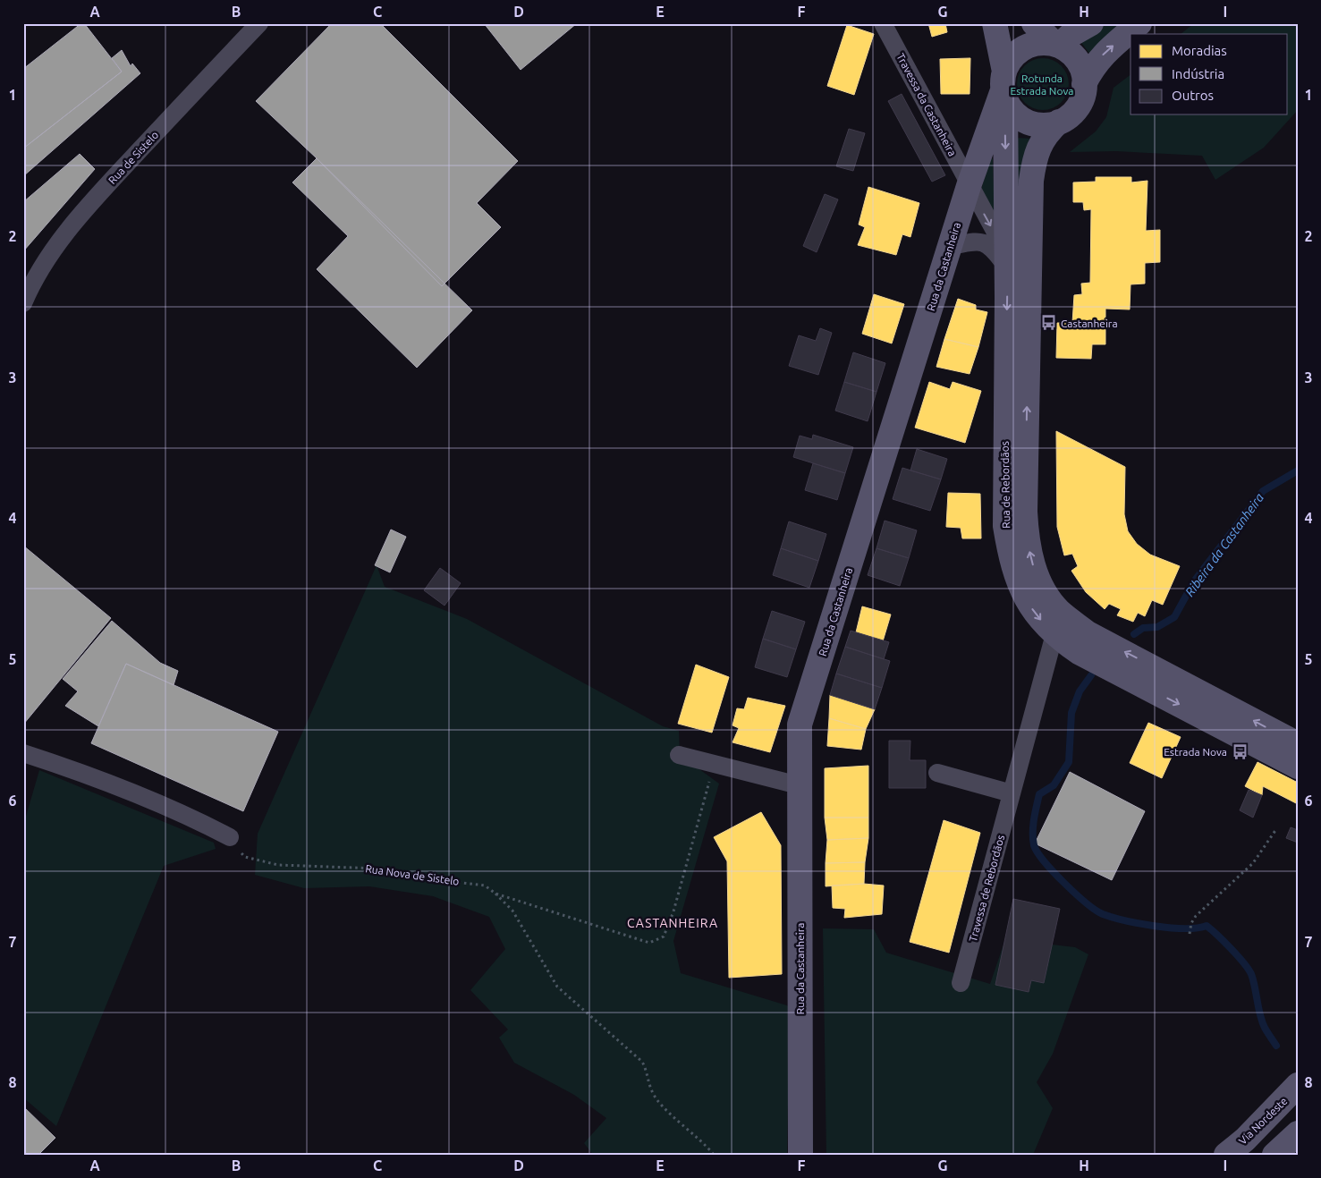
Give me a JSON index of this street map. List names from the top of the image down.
{
  "streets": {
    "main road": ["Rua da Castanheira", "Rua de Rebordãos", "Via Nordeste"],
    "street": ["Travessa da Castanheira", "Rua de Sistelo", "Travessa de Rebordãos"],
    "path": ["Rua Nova de Sistelo"]
  },
  "crossings": [
    ["Travessa da Castanheira", "Rua da Castanheira"],
    ["Travessa da Castanheira", "Rua de Rebordãos"],
    ["Rua da Castanheira", "Rua de Rebordãos"],
    ["Rua de Rebordãos", "Travessa de Rebordãos"]
  ],
  "districts": ["CASTANHEIRA"],
  "water": ["Ribeira da Castanheira"],
  "parks": ["Rotunda Estrada Nova"],
  "places": {
    "bus stop": ["Castanheira", "Estrada Nova"]
  },
  "legend": ["Moradias", "Indústria", "Outros"],
  "grid": {
    "columns": [
      "A",
      "B",
      "C",
      "D",
      "E",
      "F",
      "G",
      "H",
      "I"
    ],
    "rows": [
      "1",
      "2",
      "3",
      "4",
      "5",
      "6",
      "7",
      "8"
    ]
  }
}
